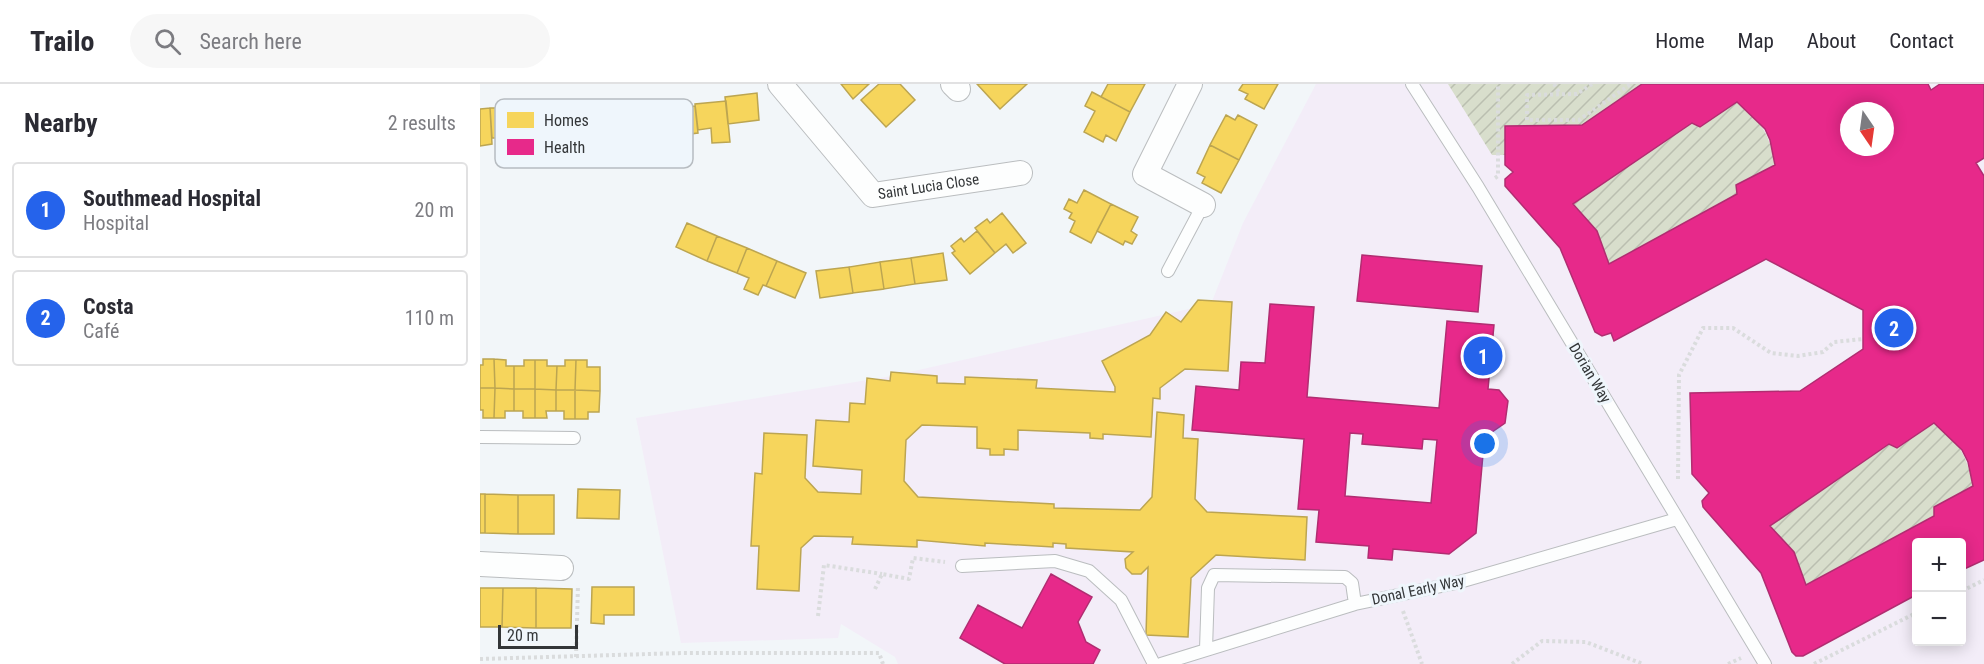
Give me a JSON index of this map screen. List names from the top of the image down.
{
  "streets": {
    "street": ["Saint Lucia Close"],
    "lane": ["Dorian Way", "Donal Early Way"]
  },
  "crossings": [
    ["Dorian Way", "Donal Early Way"]
  ],
  "legend": ["Homes", "Health"],
  "scale_bar": "20 m",
  "north": "bottom",
  "page": {
    "header": "Trailo",
    "search": "Search here",
    "nav": [
      "Home",
      "Map",
      "About",
      "Contact"
    ],
    "heading": ["Nearby", "2 results"],
    "list": [
      {
        "mark": "1",
        "name": "Southmead Hospital",
        "note": "Hospital",
        "value": "20 m"
      },
      {
        "mark": "2",
        "name": "Costa",
        "note": "Café",
        "value": "110 m"
      }
    ],
    "pins": ["2", "1"],
    "map_buttons": ["+", "−"],
    "scale": "20 m"
  }
}
